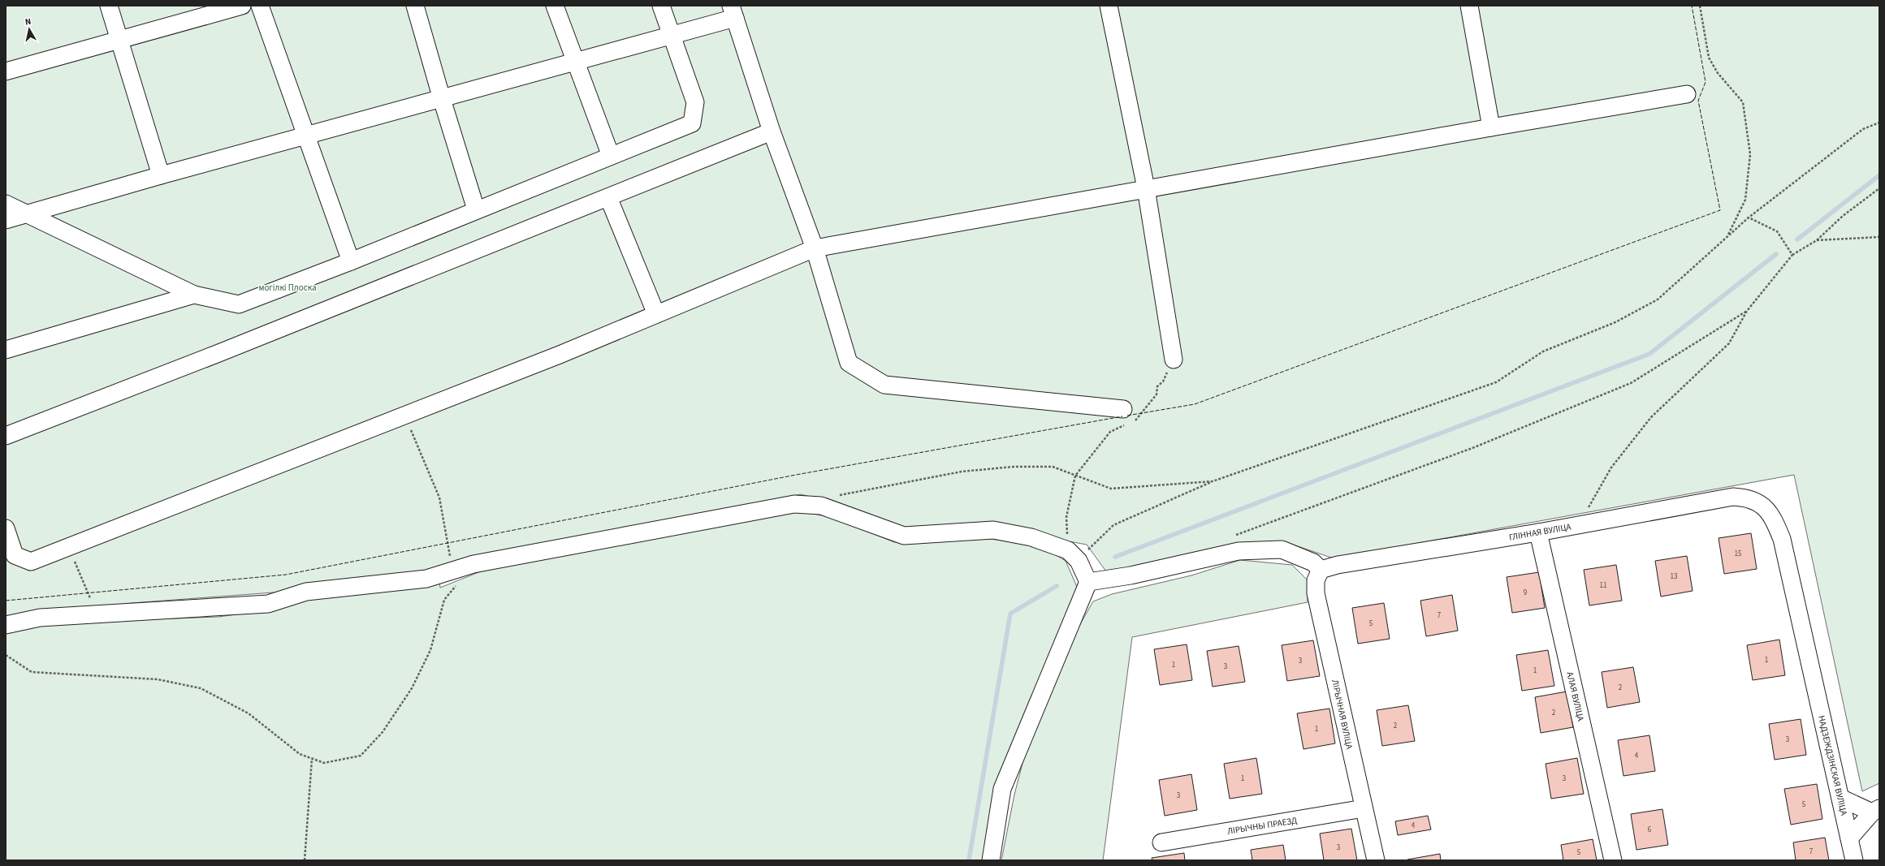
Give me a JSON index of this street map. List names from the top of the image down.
{
  "streets": {
    "street": [
      "ГЛІННАЯ ВУЛІЦА",
      "АЛАЯ ВУЛІЦА",
      "ЛІРЫЧНАЯ ВУЛІЦА",
      "НАДЗЕЖДЗІНСКАЯ ВУЛІЦА",
      "ЛІРЫЧНЫ ПРАЕЗД"
    ]
  },
  "crossings": [
    ["ГЛІННАЯ ВУЛІЦА", "АЛАЯ ВУЛІЦА"],
    ["ГЛІННАЯ ВУЛІЦА", "ЛІРЫЧНАЯ ВУЛІЦА"],
    ["ГЛІННАЯ ВУЛІЦА", "НАДЗЕЖДЗІНСКАЯ ВУЛІЦА"],
    ["ЛІРЫЧНАЯ ВУЛІЦА", "ЛІРЫЧНЫ ПРАЕЗД"]
  ],
  "parks": ["могілкі Плоска"],
  "house_numbers": [
    "15",
    "13",
    "11",
    "9",
    "7",
    "5",
    "1",
    "3",
    "1",
    "3",
    "1",
    "2",
    "2",
    "2",
    "1",
    "3",
    "4",
    "1",
    "3",
    "3",
    "5",
    "4",
    "6",
    "3",
    "7",
    "5"
  ],
  "north": "top"
}
